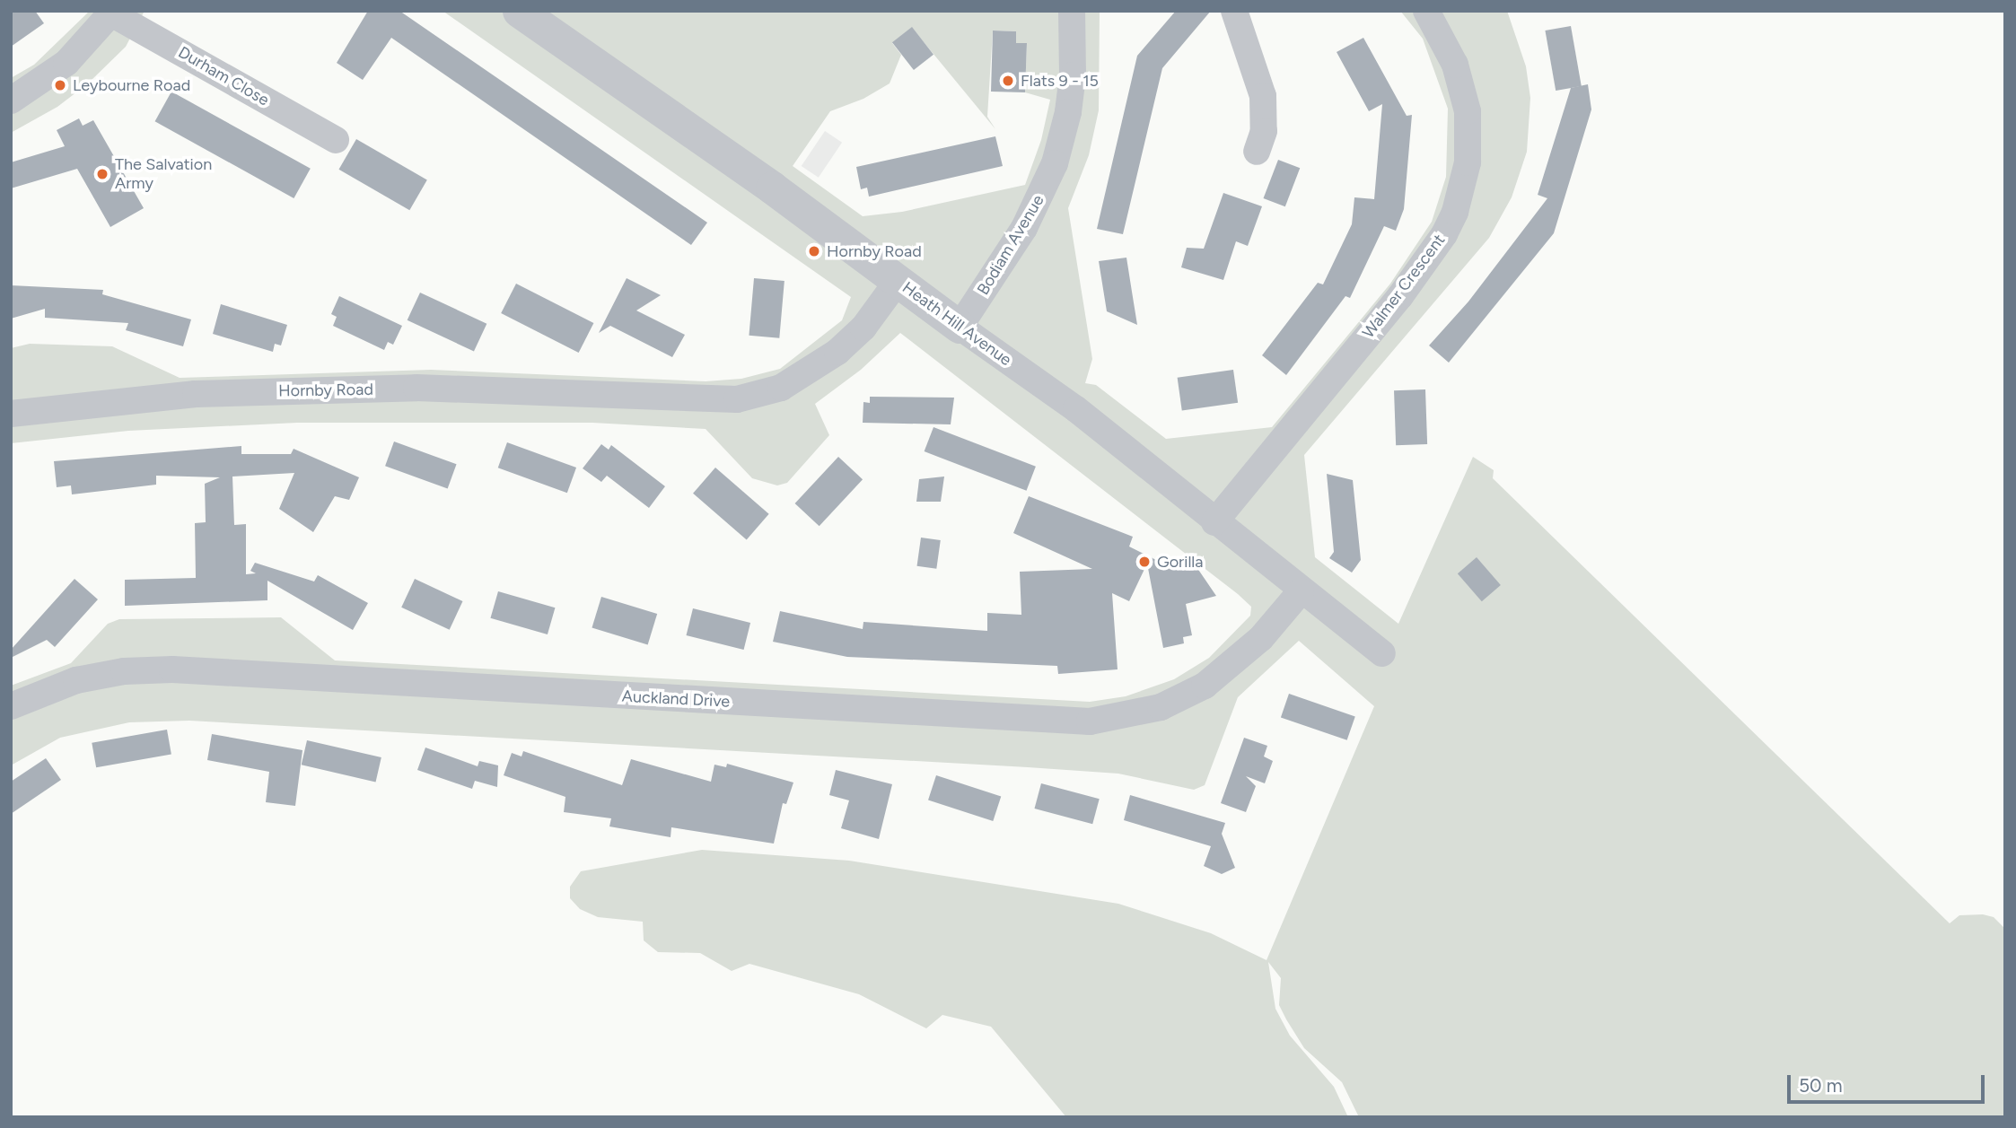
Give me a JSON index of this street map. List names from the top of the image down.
{
  "streets": {
    "street": [
      "Durham Close",
      "Bodiam Avenue",
      "Walmer Crescent",
      "Heath Hill Avenue",
      "Hornby Road",
      "Auckland Drive"
    ]
  },
  "crossings": [
    ["Bodiam Avenue", "Heath Hill Avenue"],
    ["Walmer Crescent", "Heath Hill Avenue"],
    ["Heath Hill Avenue", "Hornby Road"],
    ["Heath Hill Avenue", "Auckland Drive"]
  ],
  "places": [
    "Flats 9 - 15",
    "Leybourne Road",
    "The Salvation Army",
    "Hornby Road",
    "Gorilla"
  ],
  "scale_bar": "50 m"
}
